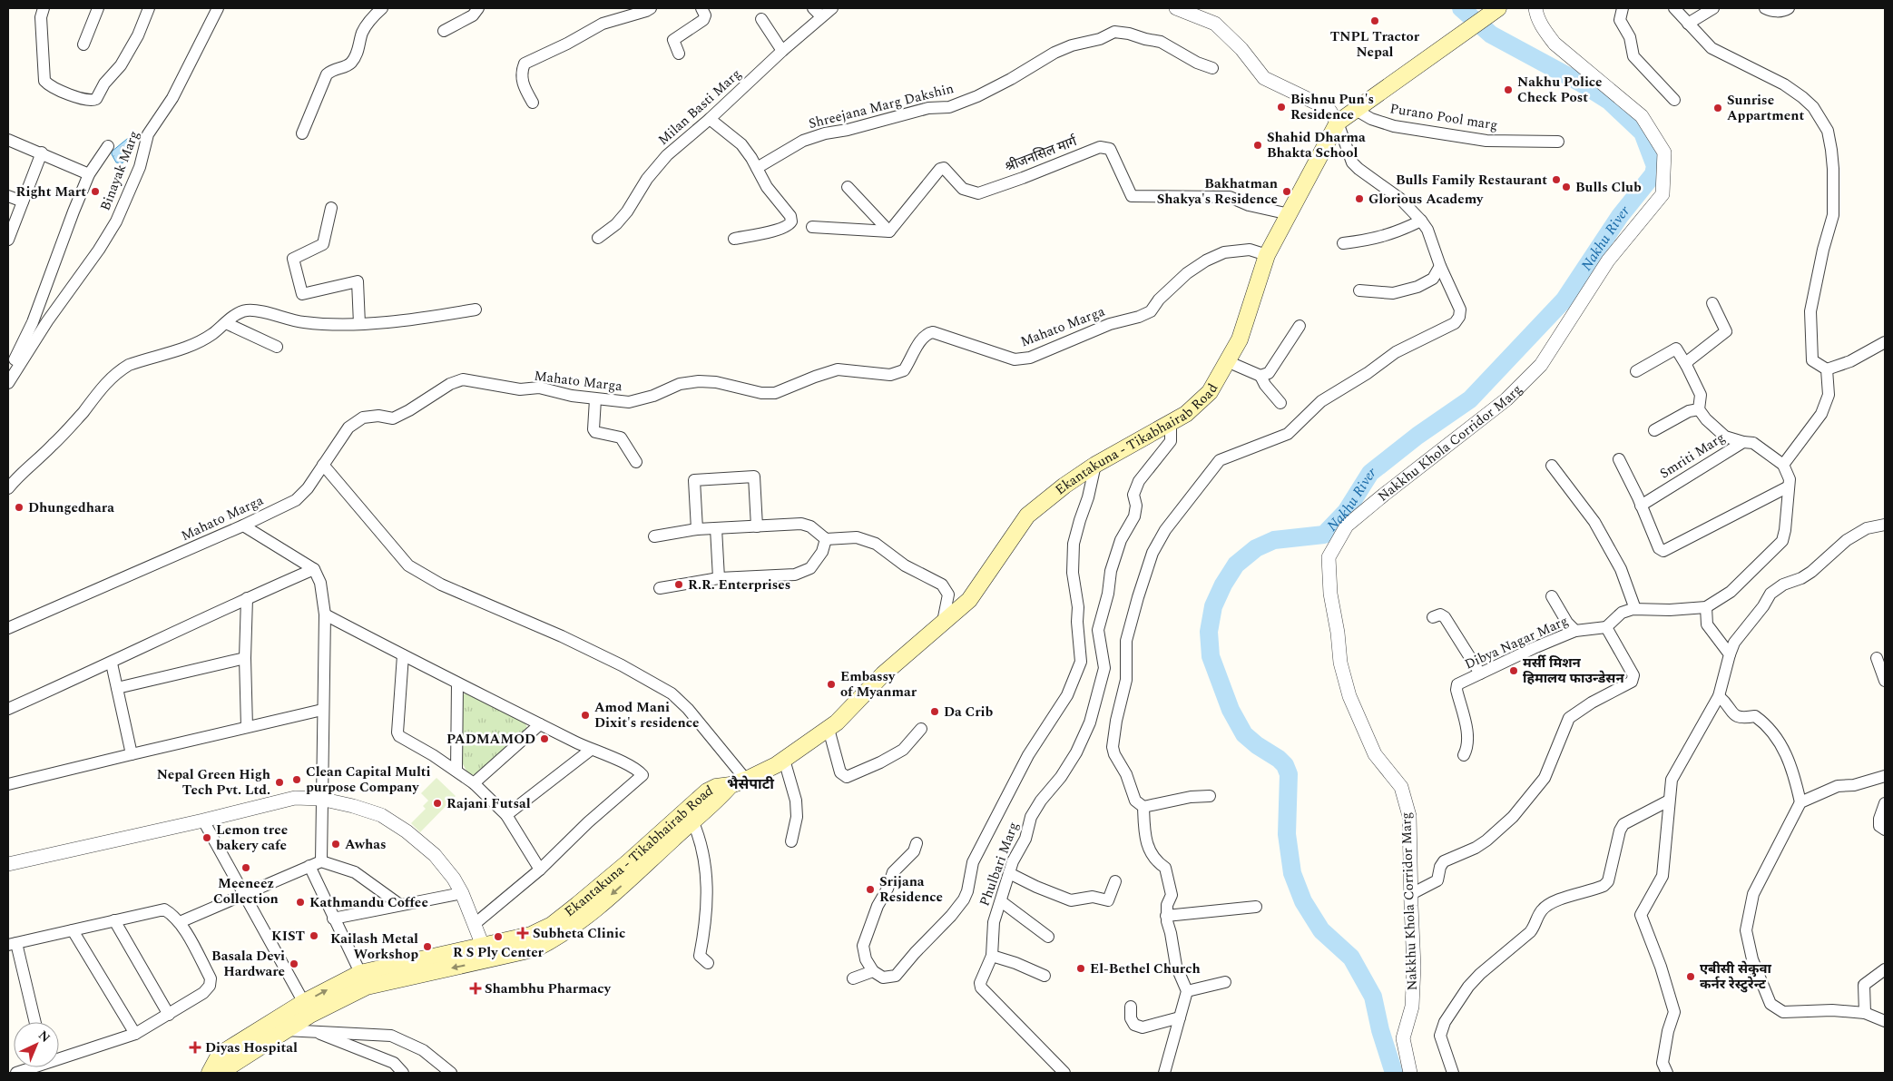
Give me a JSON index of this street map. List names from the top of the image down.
{
  "streets": {
    "main road": ["Ekantakuna - Tikabhairab Road"],
    "street": [
      "Shreejana Marg Dakshin",
      "Milan Basti Marg",
      "Purano Pool marg",
      "श्रीजनसिल मार्ग",
      "Binayak Marg",
      "Mahato Marga",
      "Nakkhu Khola Corridor Marg",
      "Smriti Marg",
      "Dibya Nagar Marg",
      "Phulbari Marg"
    ]
  },
  "crossings": [
    ["Purano Pool marg", "Ekantakuna - Tikabhairab Road"],
    ["श्रीजनसिल मार्ग", "Ekantakuna - Tikabhairab Road"],
    ["Mahato Marga", "Ekantakuna - Tikabhairab Road"],
    ["Ekantakuna - Tikabhairab Road", "Phulbari Marg"]
  ],
  "districts": ["भैसेपाटी"],
  "water": ["Nakhu River"],
  "places": {
    "other": [
      "TNPL Tractor Nepal",
      "Nakhu Police Check Post",
      "Bishnu Pun's Residence",
      "Sunrise Appartment",
      "Shahid Dharma Bhakta School",
      "Bulls Family Restaurant",
      "Bulls Club",
      "Right Mart",
      "Bakhatman Shakya's Residence",
      "Glorious Academy",
      "Dhungedhara",
      "R.R. Enterprises",
      "मर्सी मिशन हिमालय फाउन्डेसन",
      "Embassy of Myanmar",
      "Da Crib",
      "Amod Mani Dixit's residence",
      "PADMAMOD",
      "Clean Capital Multi purpose Company",
      "Nepal Green High Tech Pvt. Ltd.",
      "Rajani Futsal",
      "Lemon tree bakery cafe",
      "Awhas",
      "Meeneez Collection",
      "Srijana Residence",
      "Kathmandu Coffee",
      "KIST",
      "R S Ply Center",
      "Kailash Metal Workshop",
      "Basala Devi Hardware",
      "El-Bethel Church",
      "एबीसी सेकुवा कर्नर रेस्टुरेन्ट"
    ],
    "health": ["Subheta Clinic", "Shambhu Pharmacy", "Diyas Hospital"]
  },
  "north": "top right"
}
